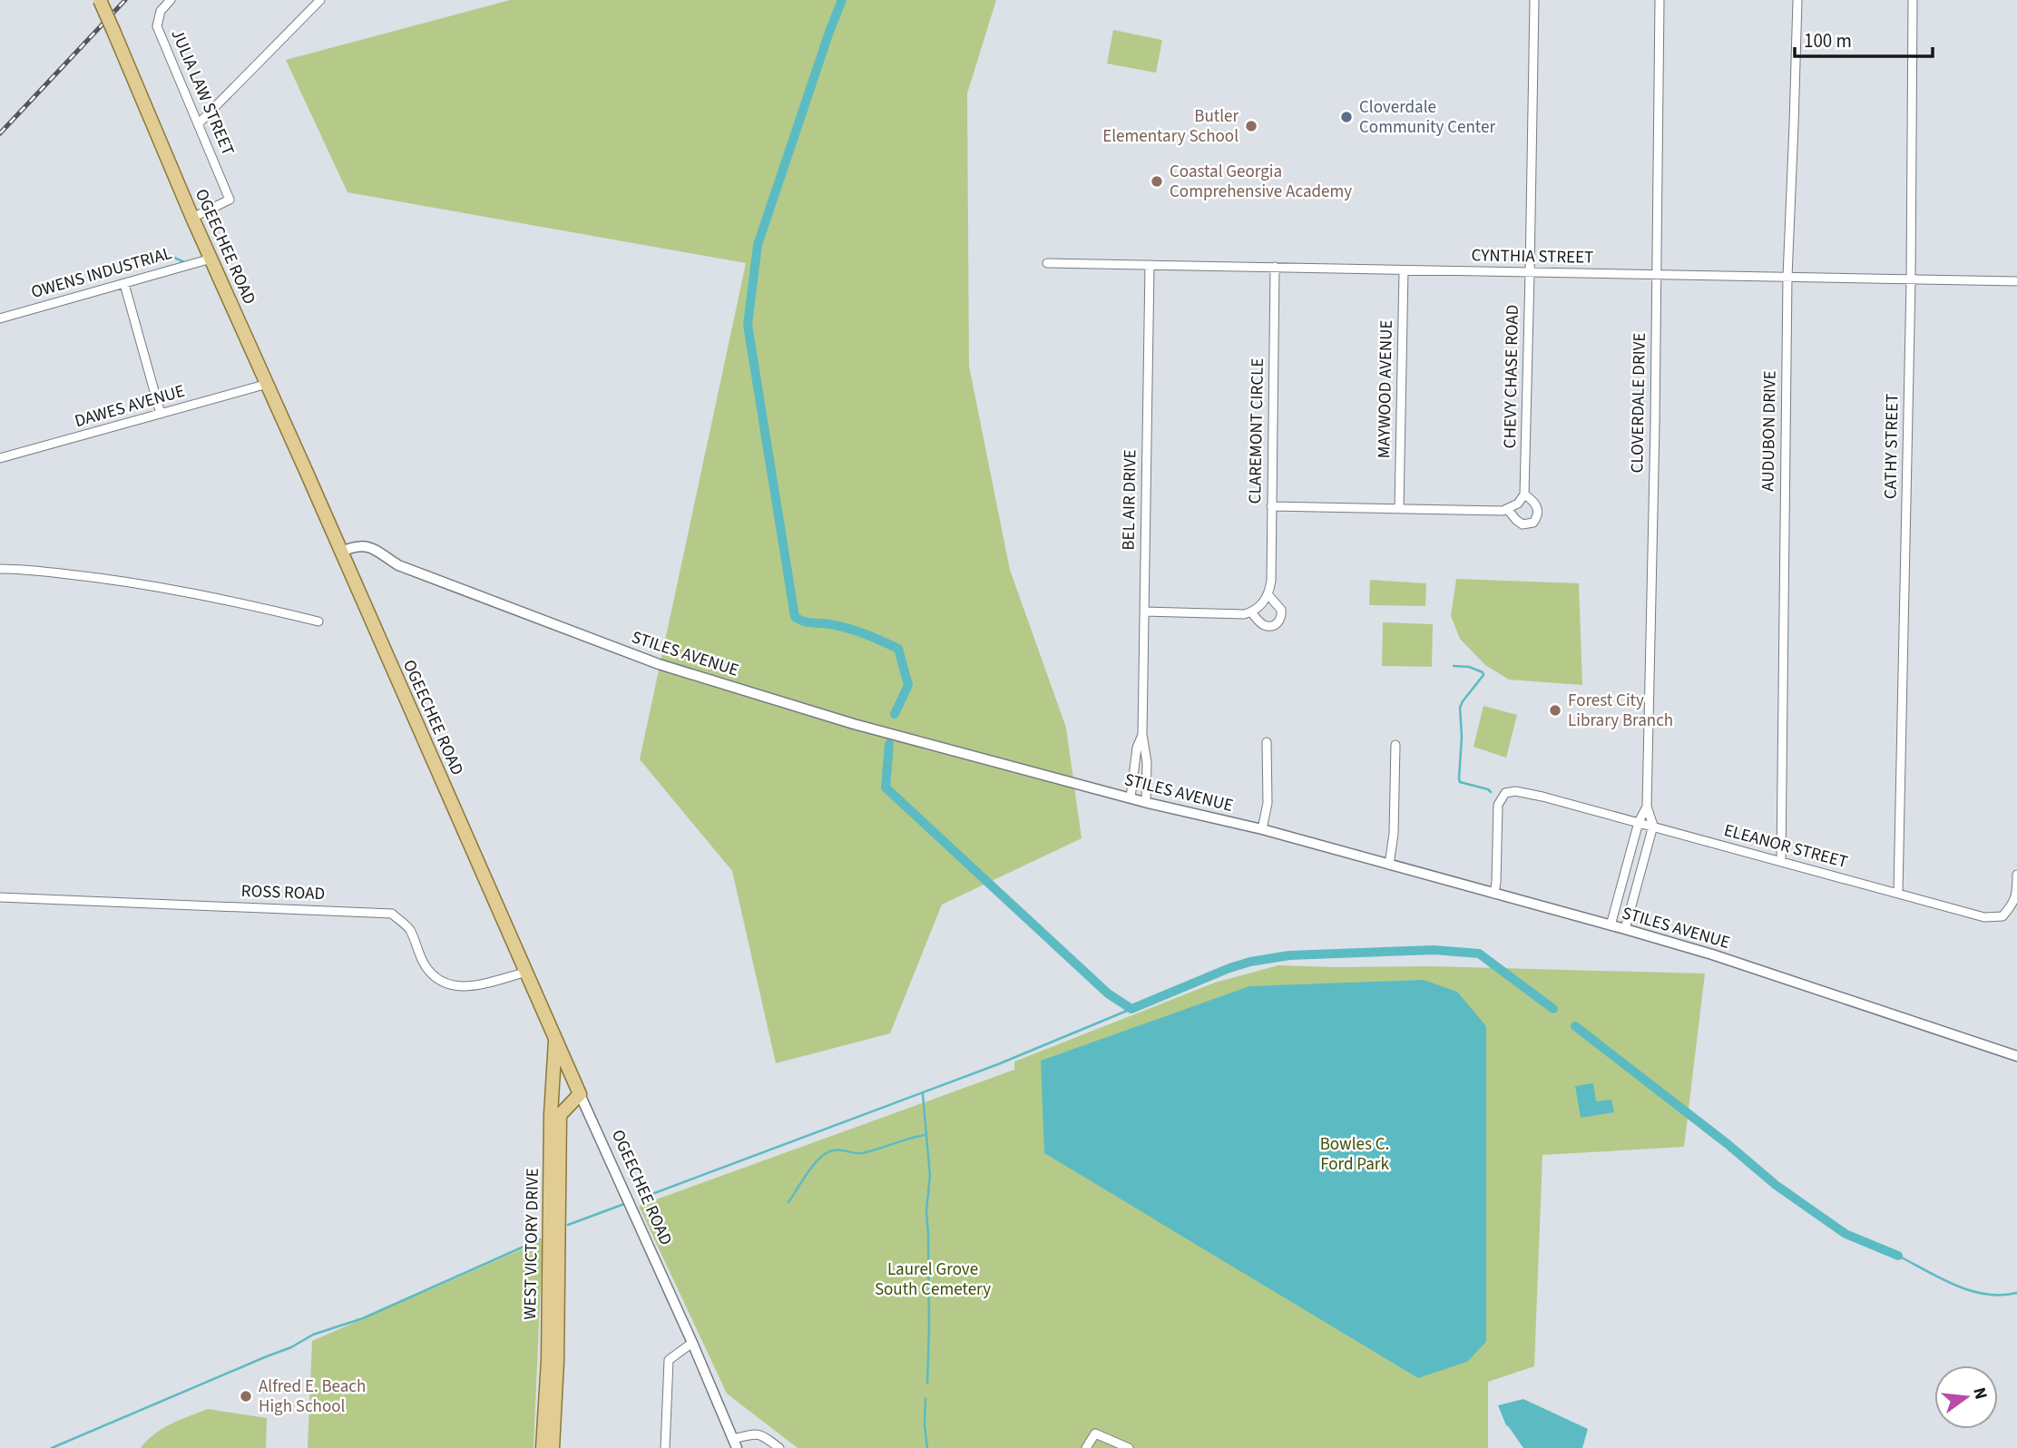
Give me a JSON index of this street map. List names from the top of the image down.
{
  "streets": {
    "main road": ["OGEECHEE ROAD", "WEST VICTORY DRIVE"],
    "street": [
      "JULIA LAW STREET",
      "CYNTHIA STREET",
      "OWENS INDUSTRIAL",
      "CHEVY CHASE ROAD",
      "MAYWOOD AVENUE",
      "CLOVERDALE DRIVE",
      "DAWES AVENUE",
      "CLAREMONT CIRCLE",
      "AUDUBON DRIVE",
      "CATHY STREET",
      "BEL AIR DRIVE",
      "STILES AVENUE",
      "ELEANOR STREET",
      "ROSS ROAD"
    ]
  },
  "crossings": [
    ["JULIA LAW STREET", "OGEECHEE ROAD"],
    ["OGEECHEE ROAD", "OWENS INDUSTRIAL"],
    ["OGEECHEE ROAD", "DAWES AVENUE"],
    ["OGEECHEE ROAD", "STILES AVENUE"],
    ["OGEECHEE ROAD", "ROSS ROAD"],
    ["OGEECHEE ROAD", "WEST VICTORY DRIVE"],
    ["CYNTHIA STREET", "CHEVY CHASE ROAD"],
    ["CYNTHIA STREET", "MAYWOOD AVENUE"],
    ["CYNTHIA STREET", "CLOVERDALE DRIVE"],
    ["CYNTHIA STREET", "CLAREMONT CIRCLE"],
    ["CYNTHIA STREET", "AUDUBON DRIVE"],
    ["CYNTHIA STREET", "CATHY STREET"],
    ["CYNTHIA STREET", "BEL AIR DRIVE"],
    ["CLOVERDALE DRIVE", "STILES AVENUE"],
    ["CLOVERDALE DRIVE", "ELEANOR STREET"],
    ["CLAREMONT CIRCLE", "BEL AIR DRIVE"],
    ["AUDUBON DRIVE", "ELEANOR STREET"],
    ["CATHY STREET", "ELEANOR STREET"],
    ["BEL AIR DRIVE", "STILES AVENUE"],
    ["STILES AVENUE", "ELEANOR STREET"]
  ],
  "parks": ["Bowles C. Ford Park", "Laurel Grove South Cemetery"],
  "places": [
    "Cloverdale Community Center",
    "Butler Elementary School",
    "Coastal Georgia Comprehensive Academy",
    "Forest City Library Branch",
    "Alfred E. Beach High School"
  ],
  "scale_bar": "100 m",
  "north": "right"
}
